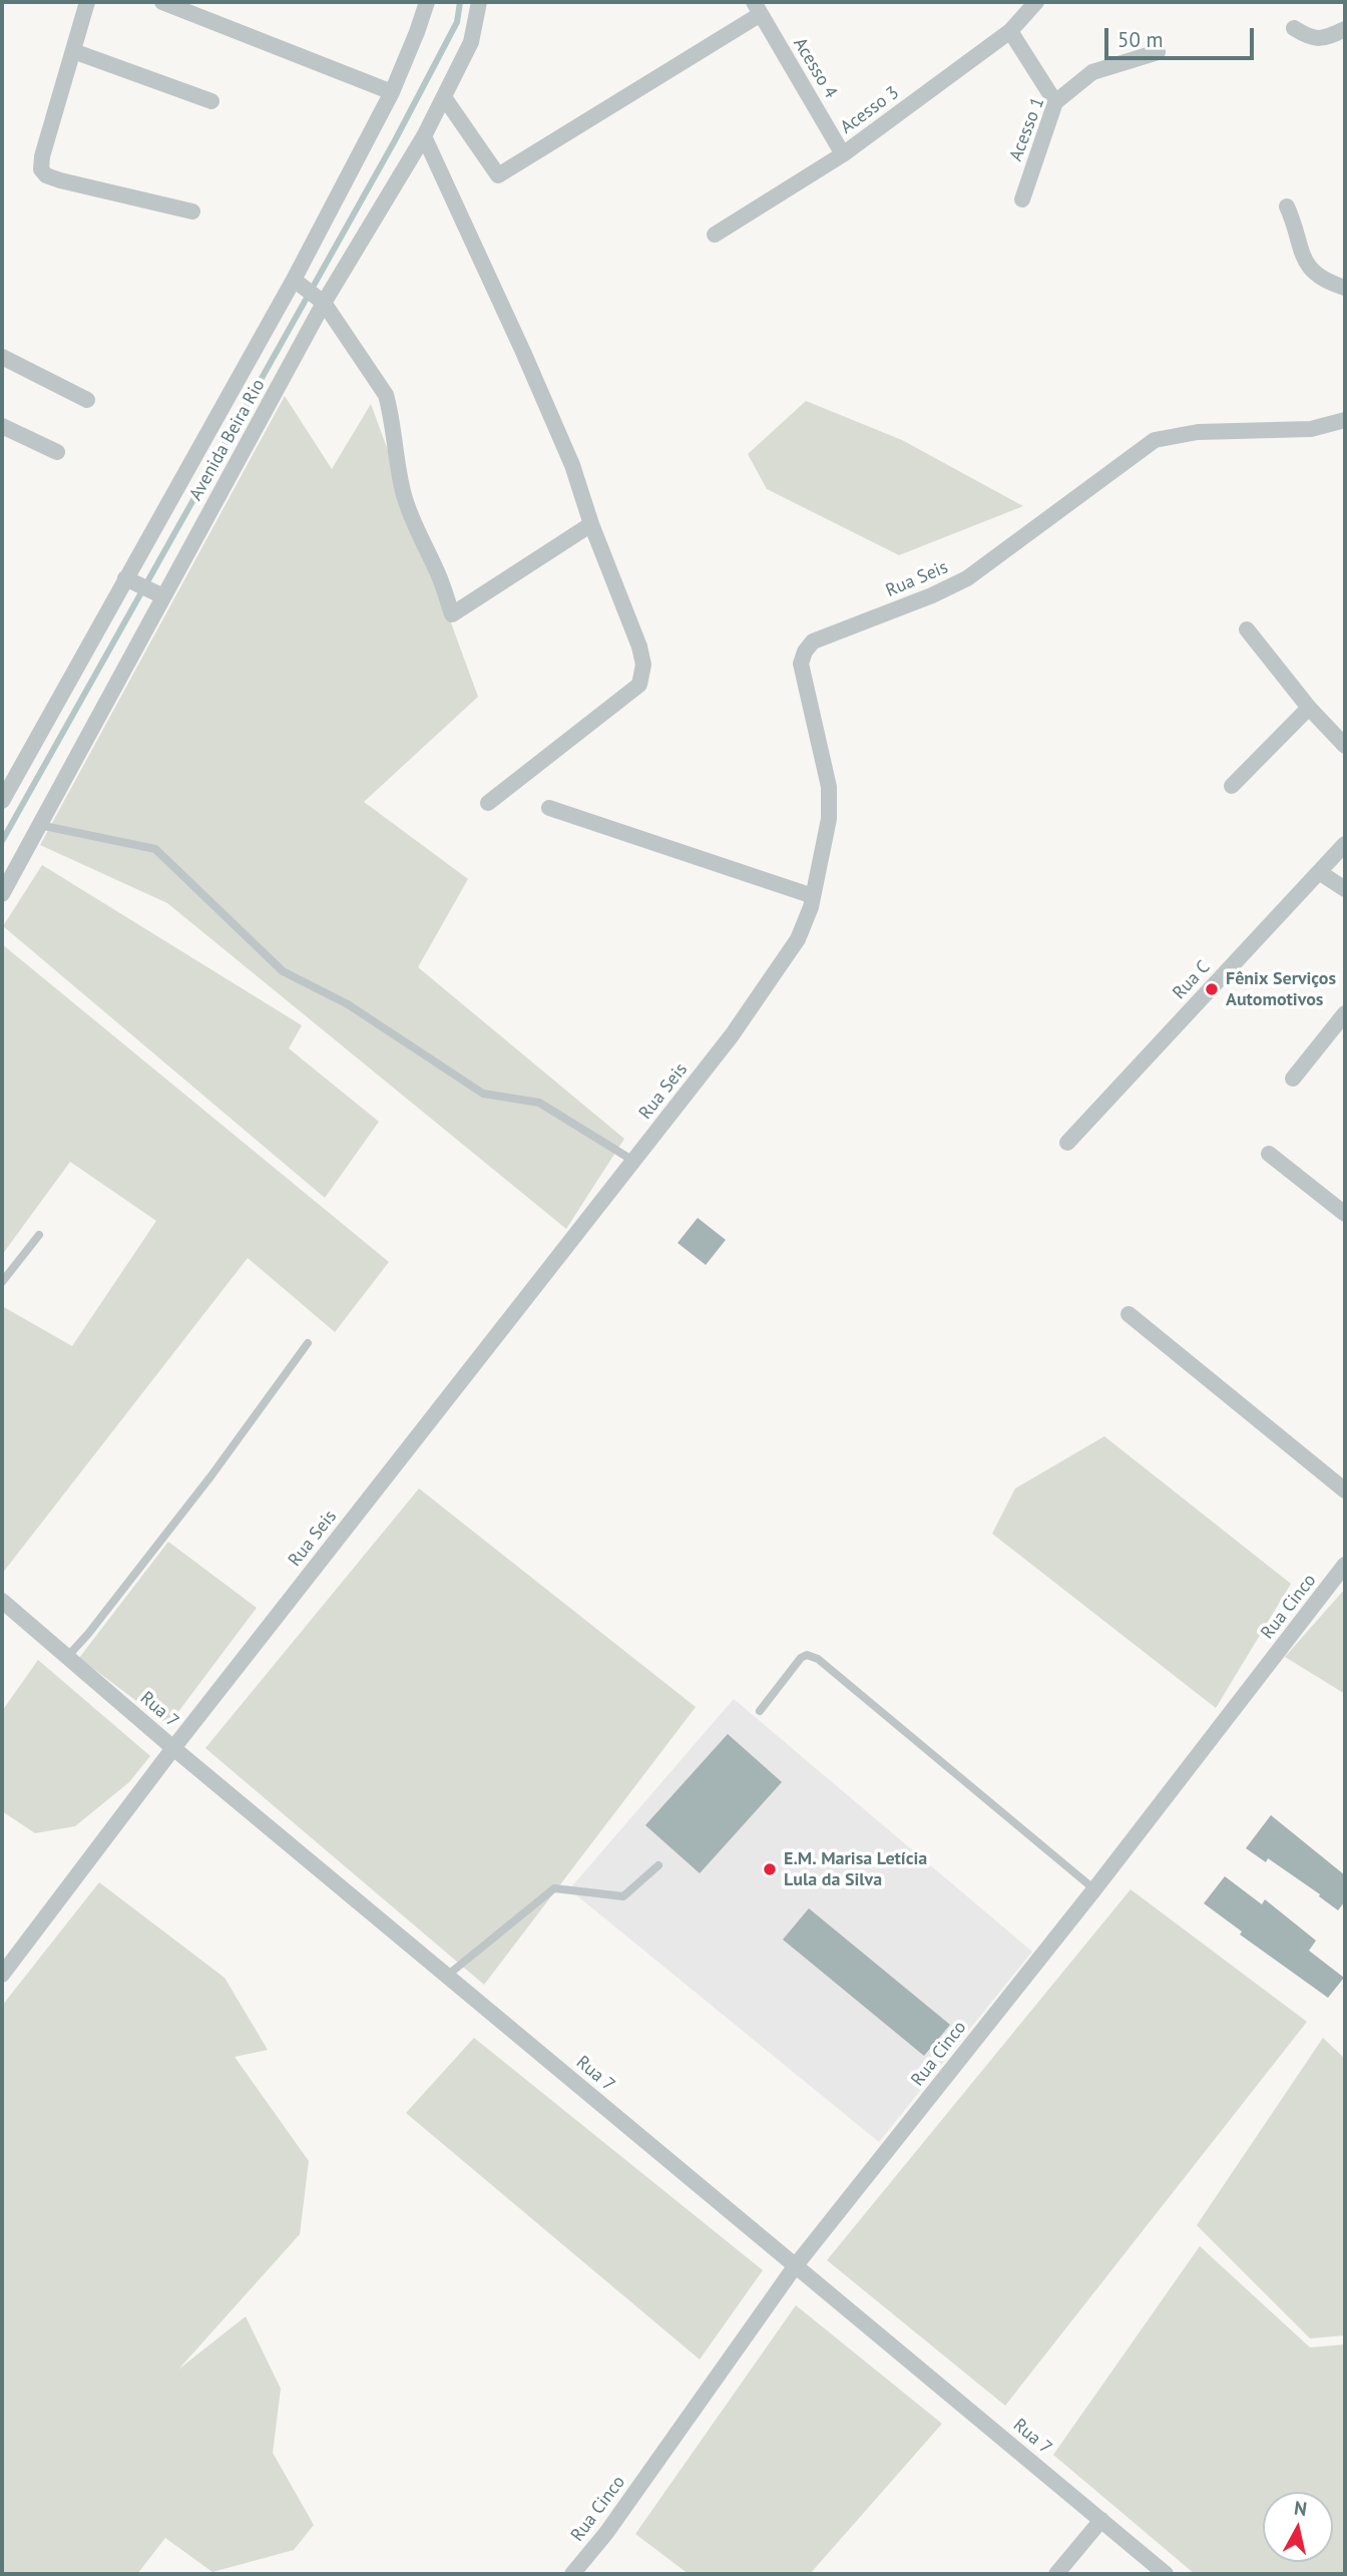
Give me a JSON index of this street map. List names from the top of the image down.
{
  "streets": {
    "street": [
      "Acesso 4",
      "Acesso 3",
      "Acesso 1",
      "Avenida Beira Rio",
      "Rua Seis",
      "Rua C",
      "Rua Cinco",
      "Rua 7"
    ]
  },
  "crossings": [
    ["Acesso 4", "Acesso 3"],
    ["Rua Seis", "Rua 7"],
    ["Rua Cinco", "Rua 7"]
  ],
  "places": ["Fênix Serviços Automotivos", "E.M. Marisa Letícia Lula da Silva"],
  "scale_bar": "50 m",
  "north": "top"
}
